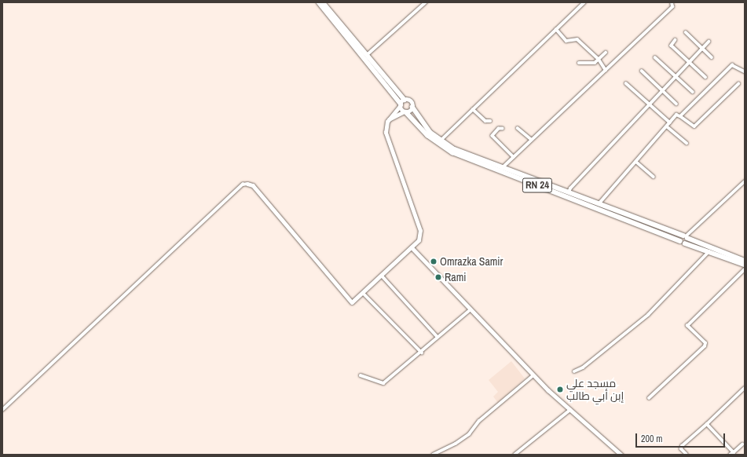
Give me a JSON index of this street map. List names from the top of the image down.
{
  "streets": {
    "highway": ["RN 24"]
  },
  "places": ["Omrazka Samir", "Rami", "مسجد علي إبن أبي طالب"],
  "scale_bar": "200 m"
}
